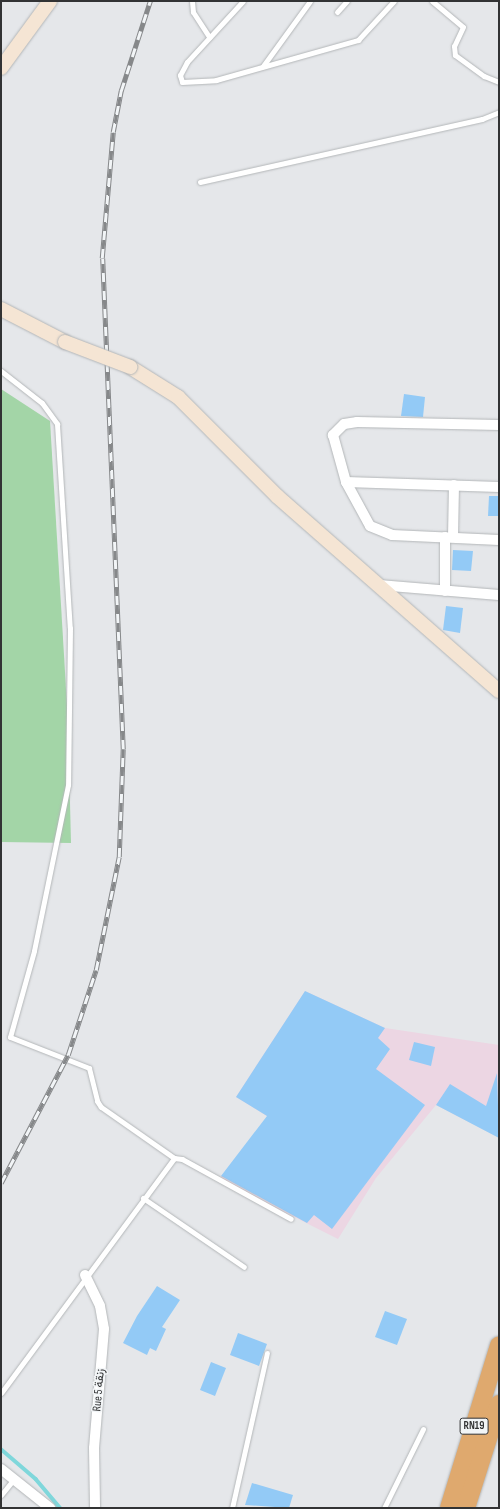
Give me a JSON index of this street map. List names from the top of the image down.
{
  "streets": {
    "highway": ["RN19"],
    "street": ["Rue 5 زنقة"]
  }
}
